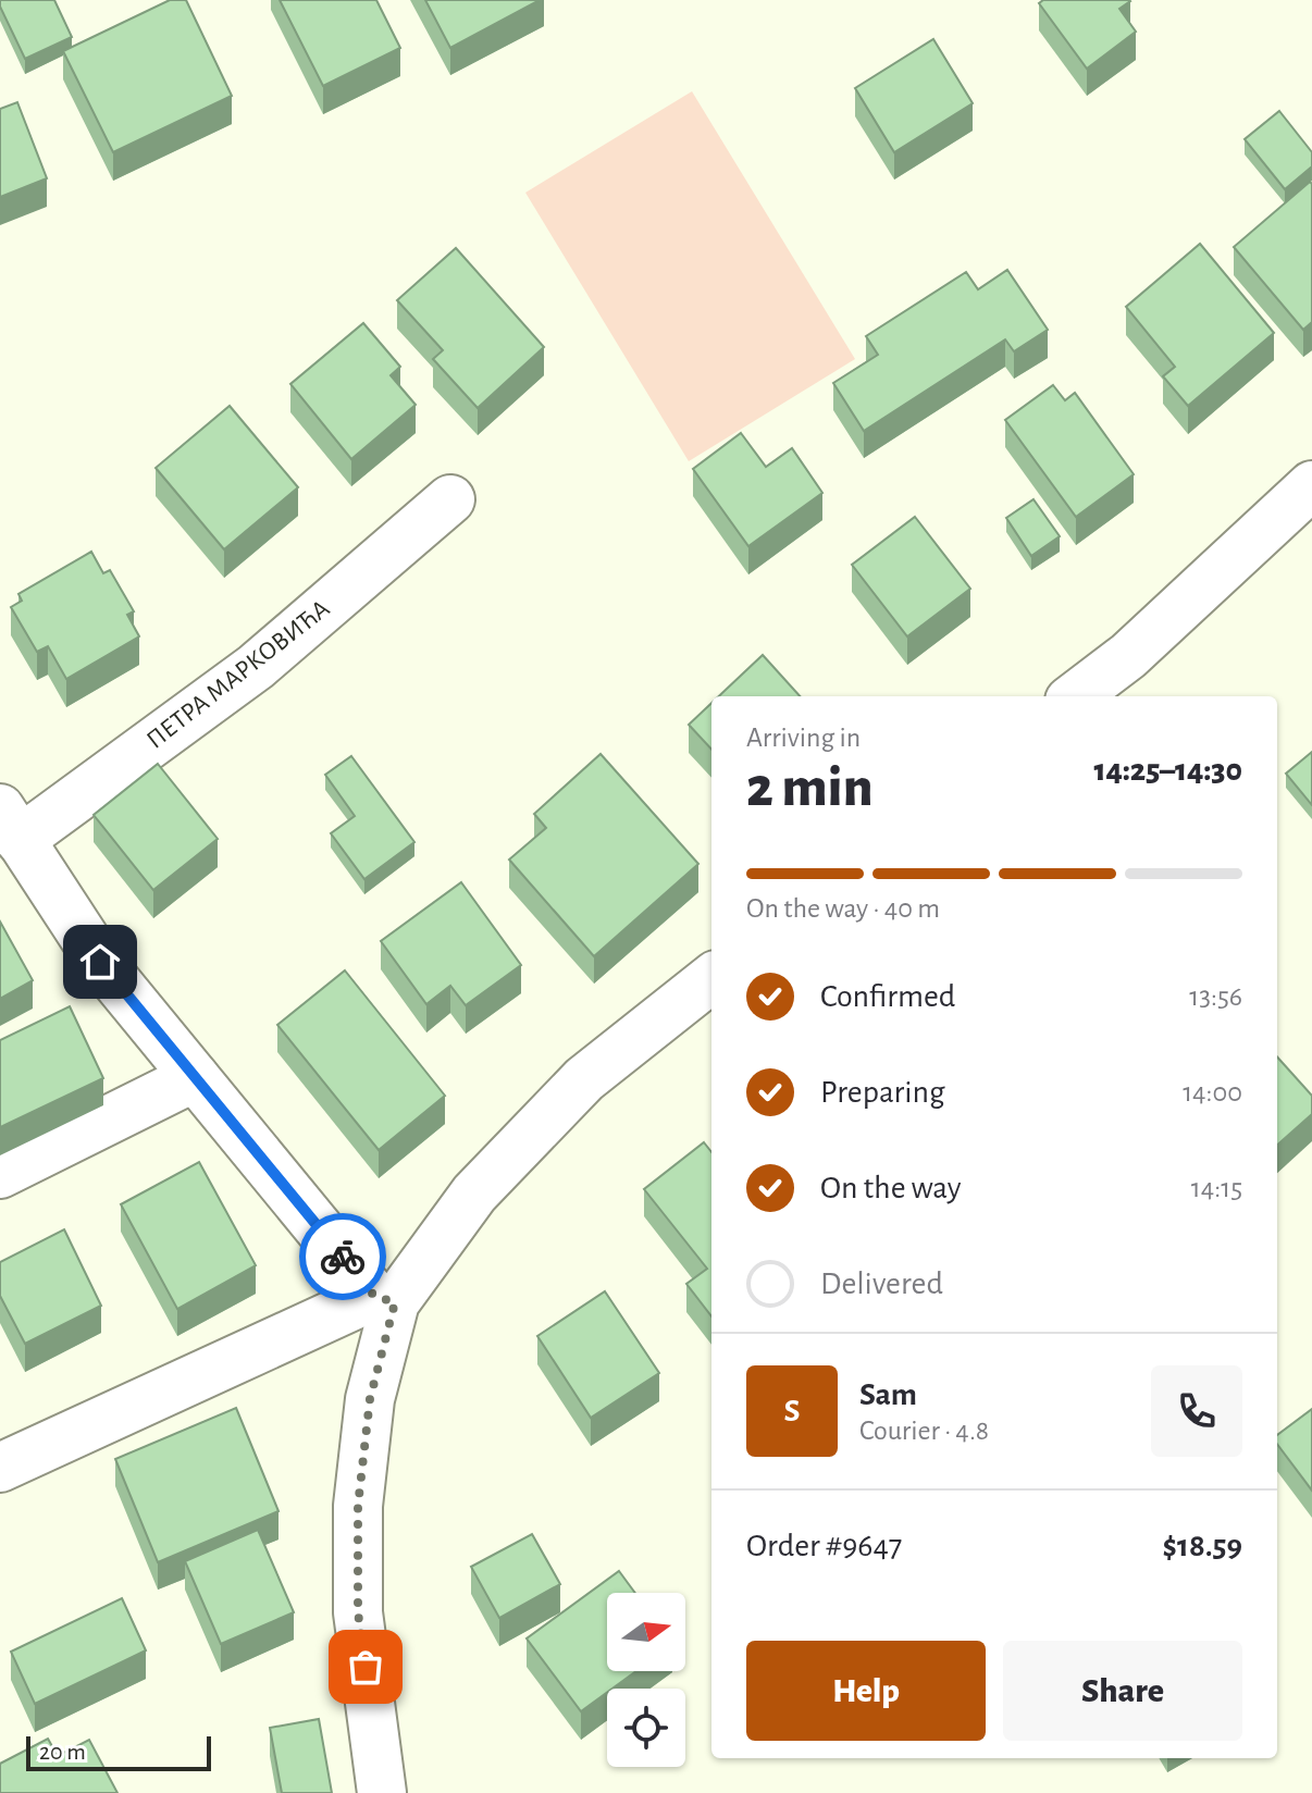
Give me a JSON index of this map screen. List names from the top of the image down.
{
  "streets": {
    "street": ["ПЕТРА МАРКОВИЋА"]
  },
  "scale_bar": "20 m",
  "north": "right",
  "page": {
    "heading": ["2 min", "Arriving in", "14:25–14:30"],
    "panel": [
      "Sam",
      "Courier · 4.8",
      "Order #9647",
      "$18.59"
    ],
    "bar": "On the way · 40 m",
    "list": [
      ["Confirmed", "13:56"],
      ["Preparing", "14:00"],
      ["On the way", "14:15"],
      "Delivered"
    ],
    "round": "S",
    "buttons": ["Help", "Share"],
    "scale": "20 m"
  }
}
